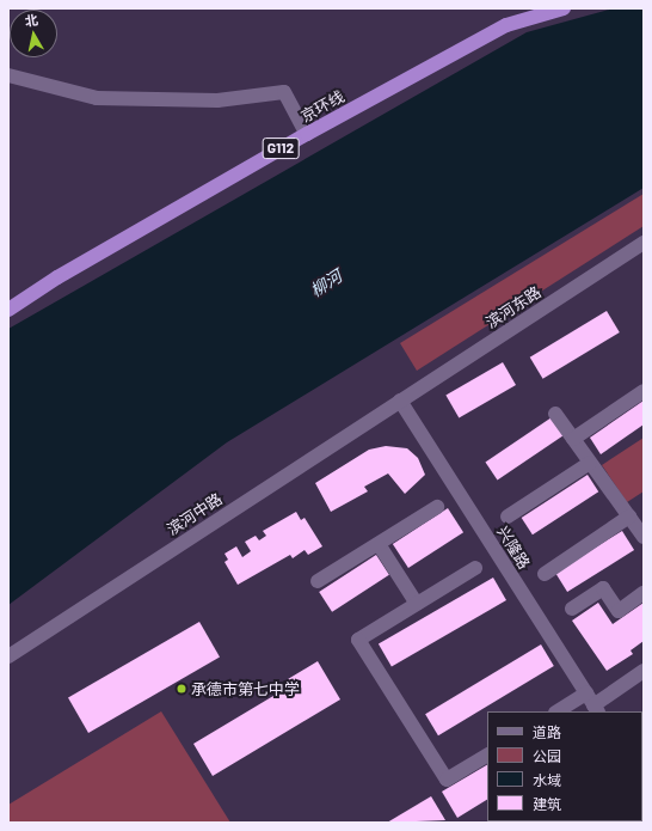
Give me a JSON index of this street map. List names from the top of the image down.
{
  "streets": {
    "highway": ["京环线", "G112"],
    "street": ["滨河东路", "滨河中路", "兴隆路"]
  },
  "crossings": [
    ["滨河东路", "滨河中路"],
    ["滨河东路", "兴隆路"],
    ["滨河中路", "兴隆路"]
  ],
  "water": ["柳河"],
  "places": ["承德市第七中学"],
  "legend": [
    "道路",
    "公园",
    "水域",
    "建筑"
  ],
  "north": "top"
}
